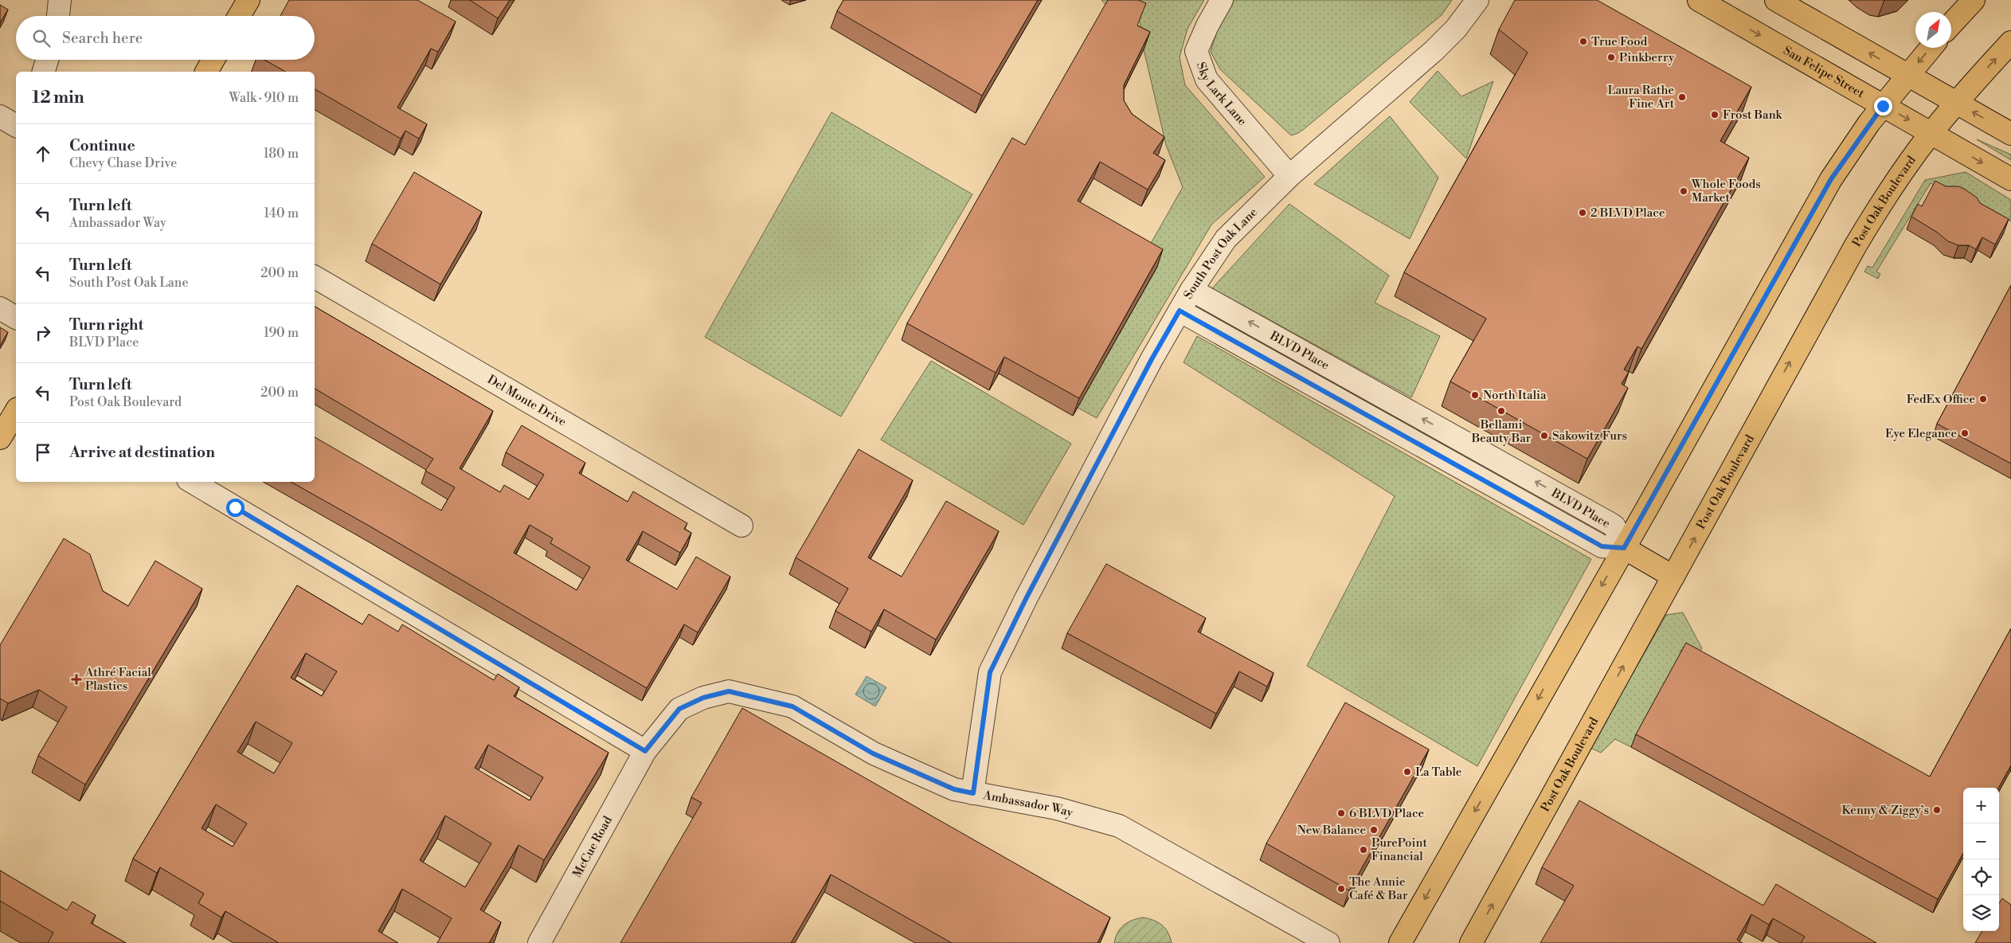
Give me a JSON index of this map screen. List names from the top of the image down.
{
  "streets": {
    "main road": ["San Felipe Street", "Post Oak Boulevard"],
    "street": [
      "Sky Lark Lane",
      "South Post Oak Lane",
      "BLVD Place",
      "Del Monte Drive",
      "Ambassador Way",
      "McCue Road"
    ]
  },
  "crossings": [
    ["San Felipe Street", "Post Oak Boulevard"],
    ["Sky Lark Lane", "South Post Oak Lane"],
    ["South Post Oak Lane", "BLVD Place"],
    ["South Post Oak Lane", "Ambassador Way"],
    ["Ambassador Way", "McCue Road"]
  ],
  "places": {
    "other": [
      "True Food",
      "Pinkberry",
      "Laura Rathe Fine Art",
      "Frost Bank",
      "Whole Foods Market",
      "2 BLVD Place",
      "North Italia",
      "FedEx Office",
      "Bellami Beauty Bar",
      "Eye Elegance",
      "Sakowitz Furs",
      "La Table",
      "Kenny & Ziggy’s",
      "6 BLVD Place",
      "New Balance",
      "PurePoint Financial",
      "The Annie Café & Bar"
    ],
    "health": ["Athré Facial Plastics"]
  },
  "north": "top right",
  "page": {
    "search": "Search here",
    "heading": ["12 min", "Walk · 910 m"],
    "list": [
      ["Continue", "Chevy Chase Drive", "180 m"],
      ["Turn left", "Ambassador Way", "140 m"],
      ["Turn left", "South Post Oak Lane", "200 m"],
      ["Turn right", "BLVD Place", "190 m"],
      ["Turn left", "Post Oak Boulevard", "200 m"],
      "Arrive at destination"
    ],
    "map_buttons": ["+", "−"]
  }
}
